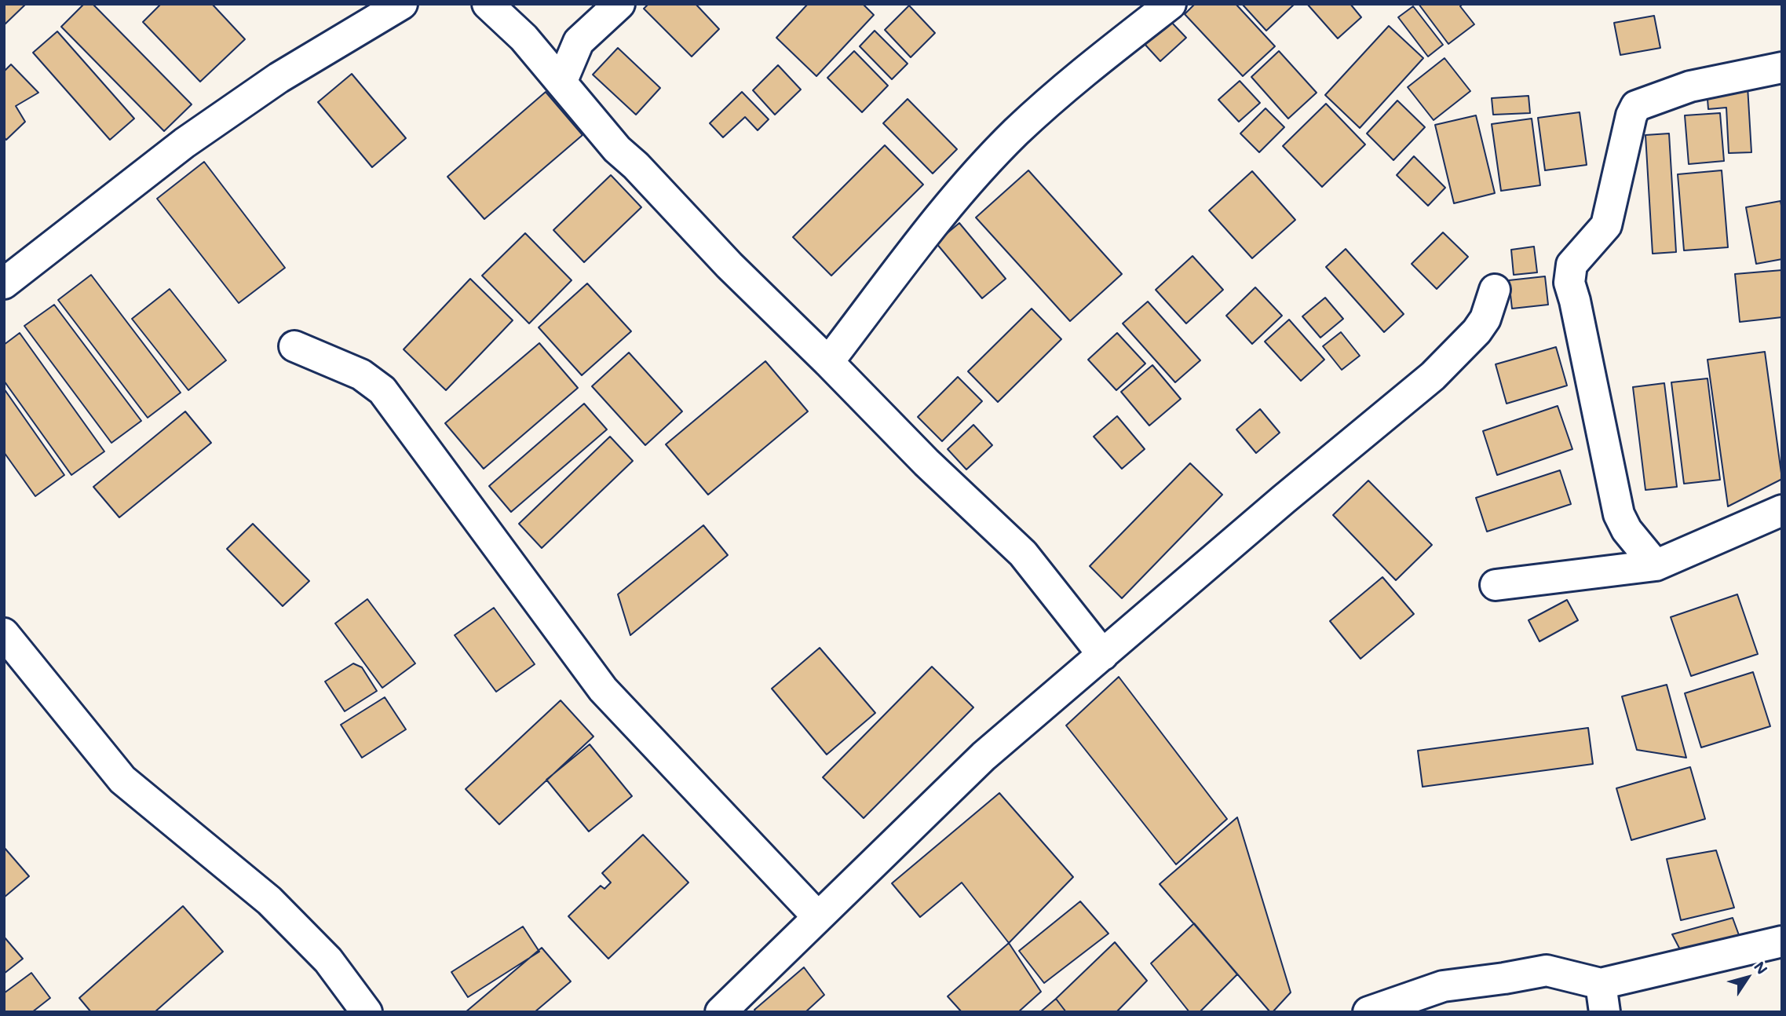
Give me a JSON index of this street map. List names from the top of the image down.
{
  "north": "top right"
}
